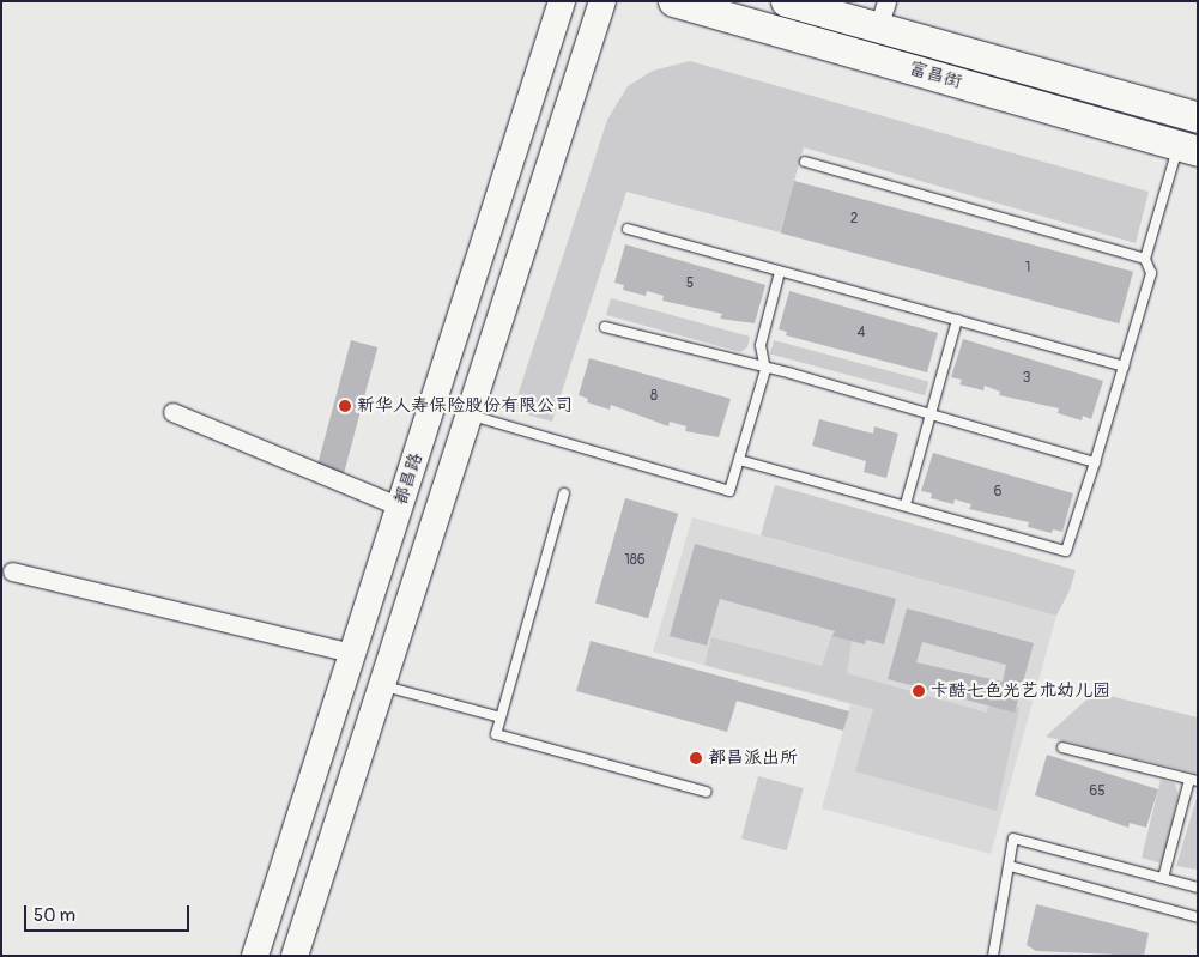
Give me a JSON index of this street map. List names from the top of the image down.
{
  "streets": {
    "main road": ["富昌街", "都昌路"]
  },
  "places": ["新华人寿保险股份有限公司", "卡酷七色光艺术幼儿园", "都昌派出所"],
  "house_numbers": [
    "2",
    "1",
    "5",
    "4",
    "3",
    "8",
    "6",
    "186",
    "65"
  ],
  "scale_bar": "50 m"
}
